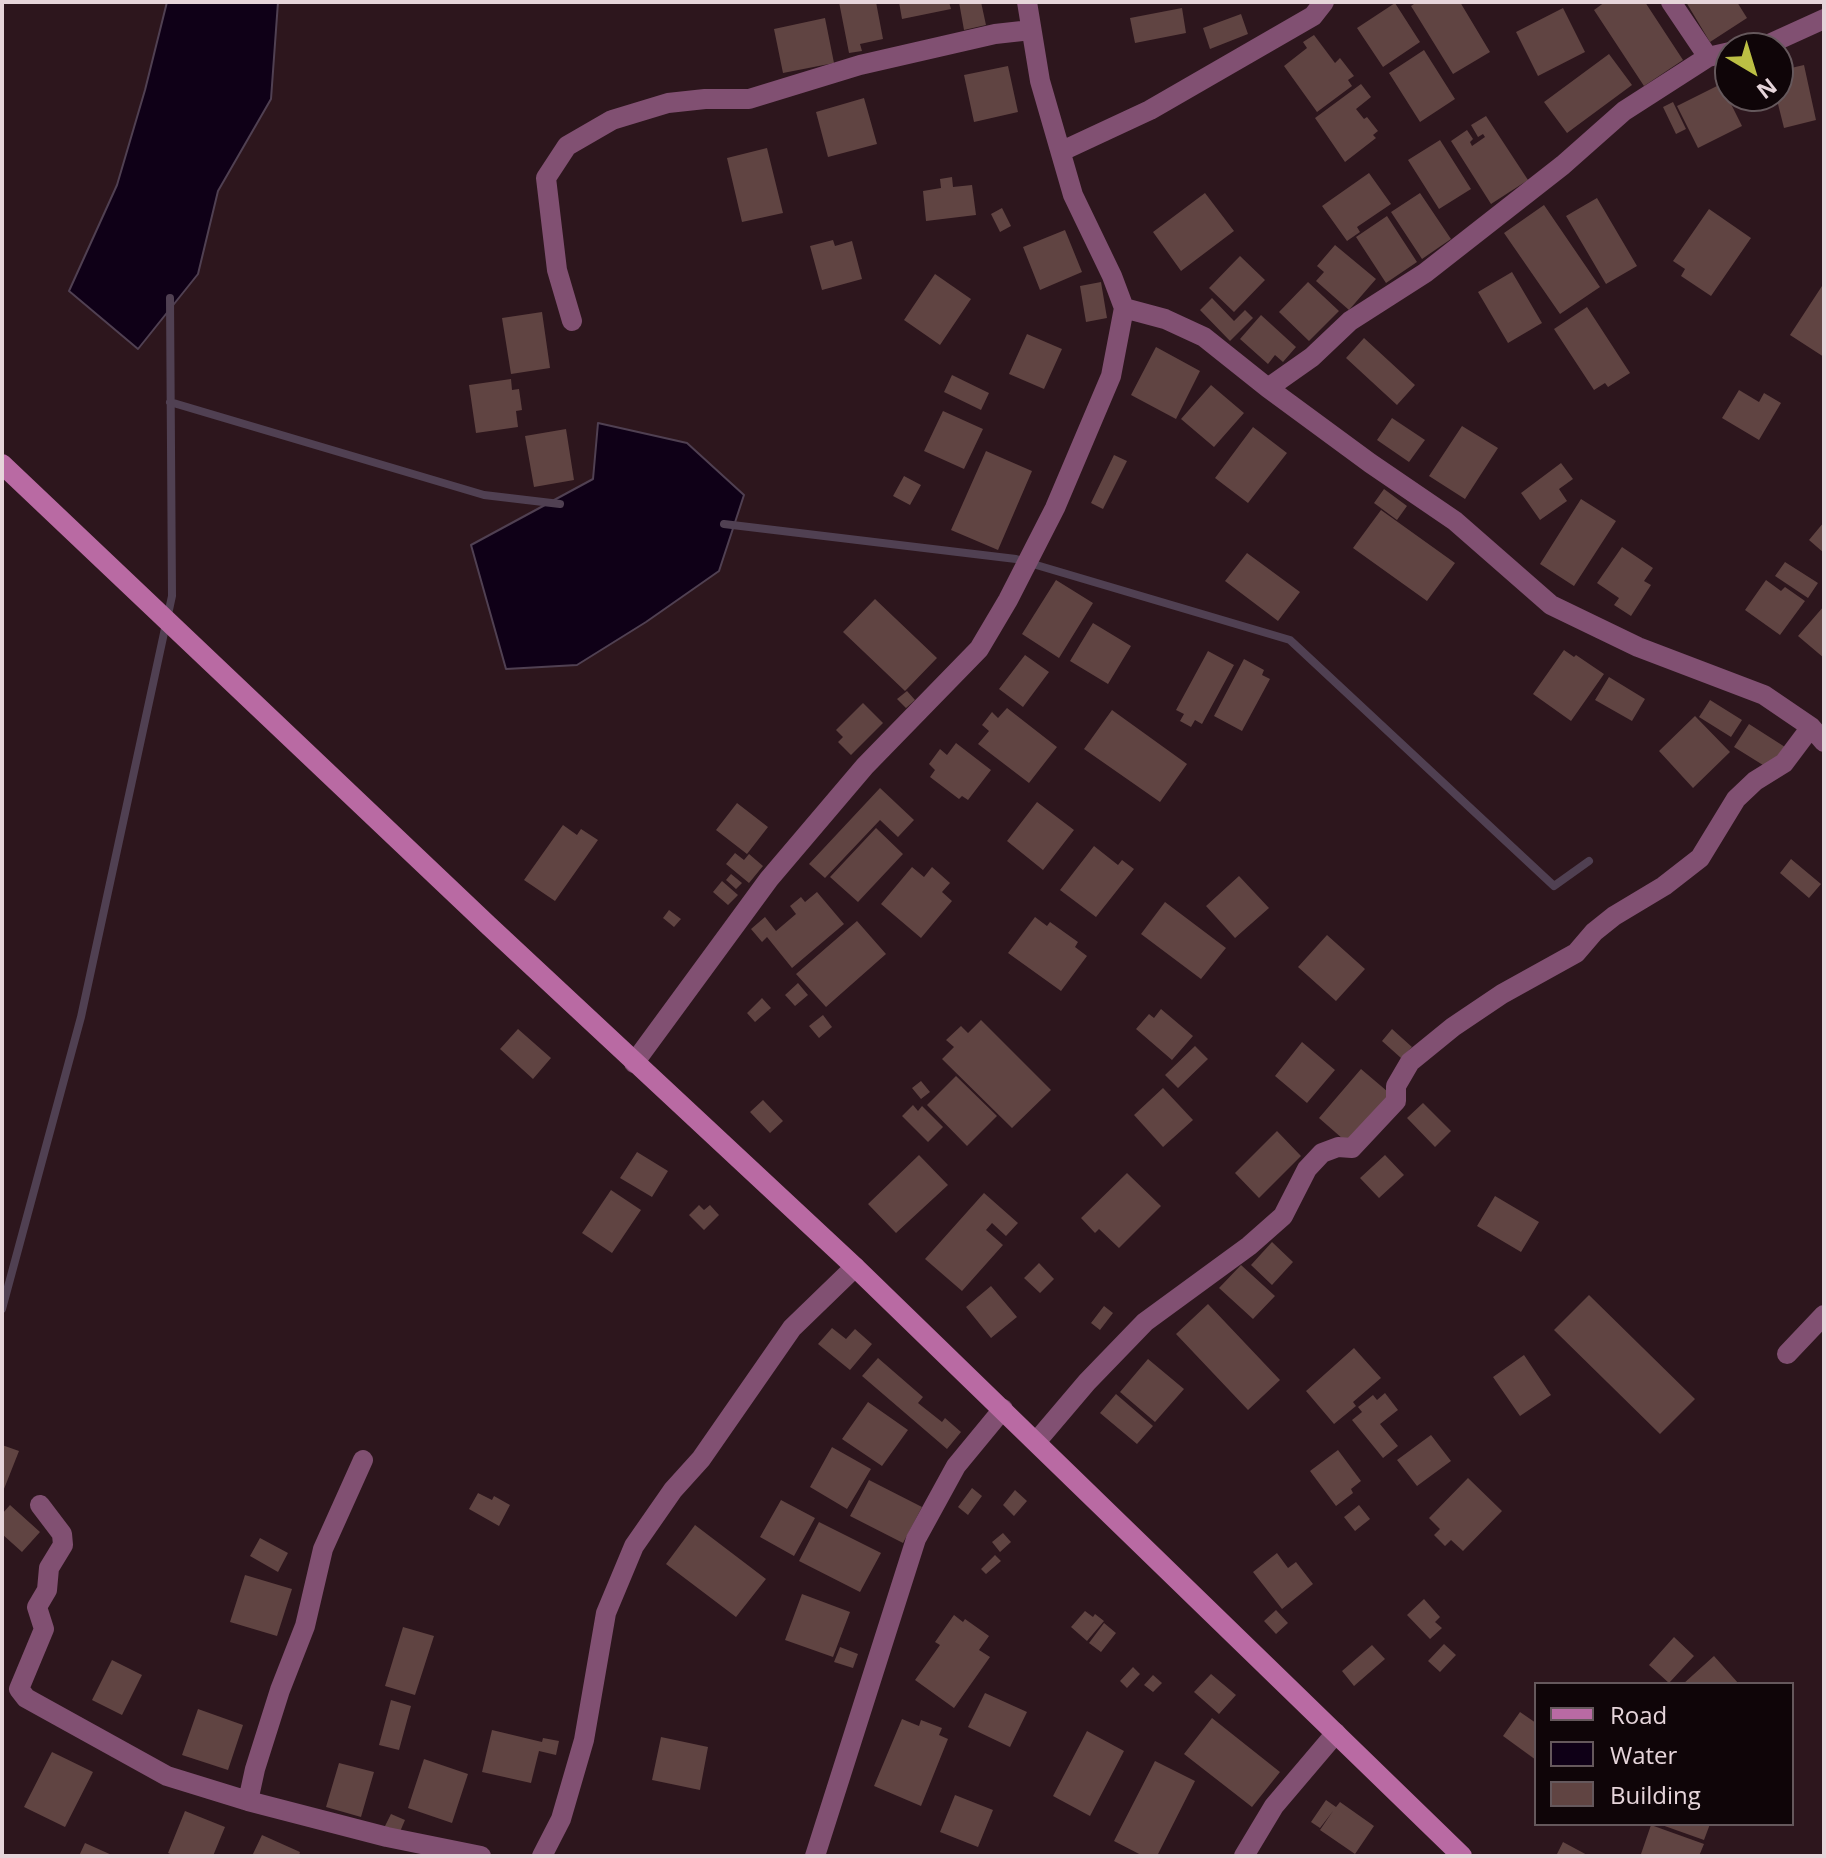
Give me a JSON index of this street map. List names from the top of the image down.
{
  "legend": ["Road", "Water", "Building"],
  "north": "bottom right"
}
